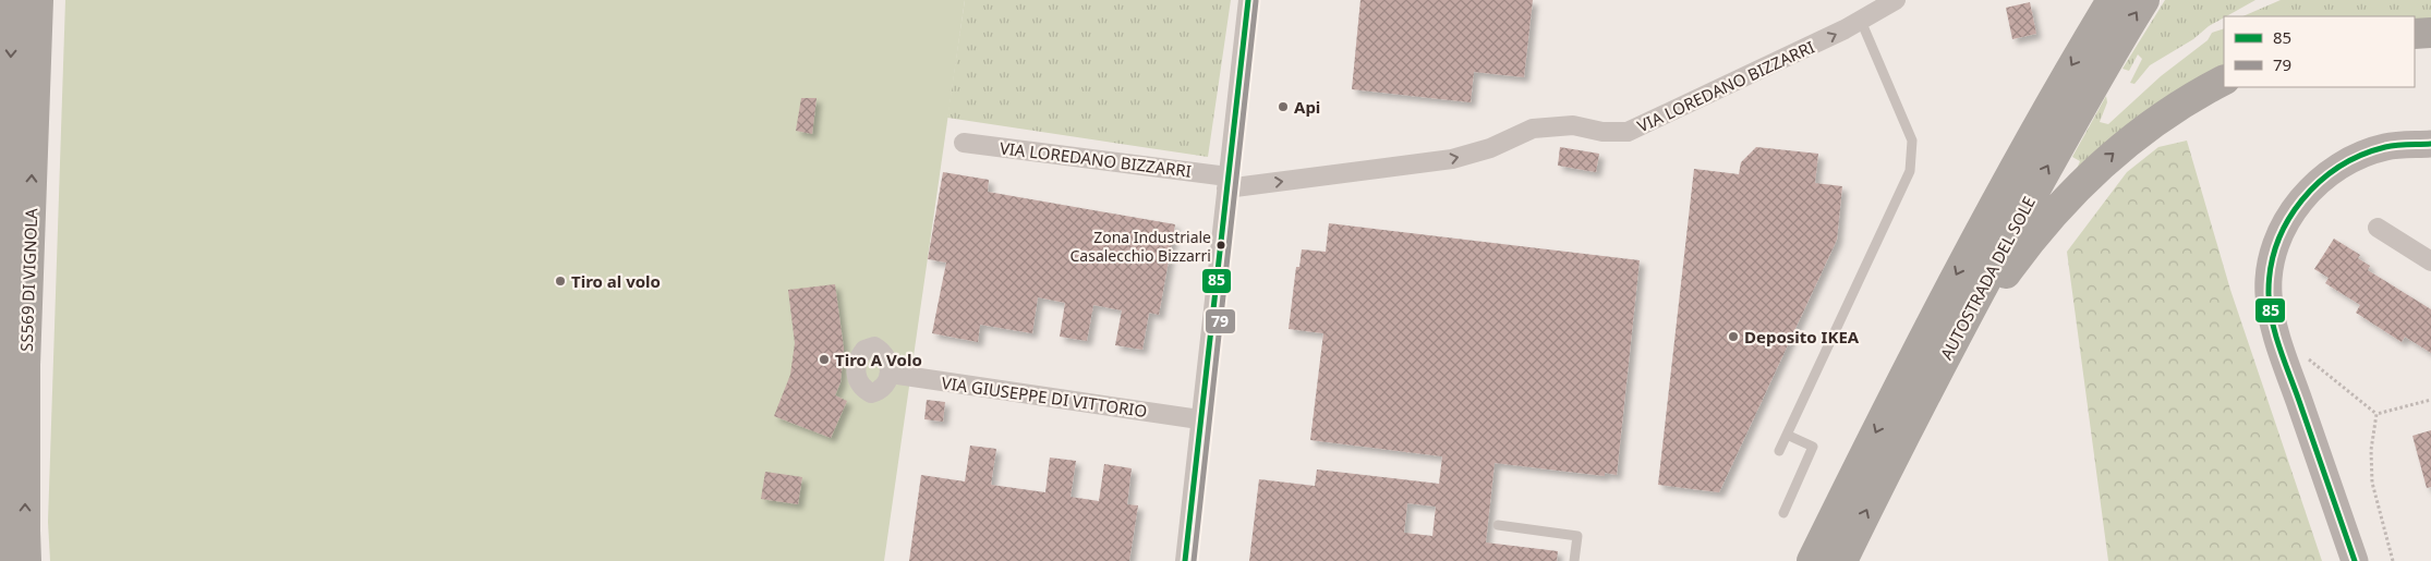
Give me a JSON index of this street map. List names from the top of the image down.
{
  "streets": {
    "highway": ["AUTOSTRADA DEL SOLE", "SS569 DI VIGNOLA"],
    "street": ["VIA LOREDANO BIZZARRI", "VIA GIUSEPPE DI VITTORIO"]
  },
  "one_way": ["VIA LOREDANO BIZZARRI"],
  "places": [
    "Api",
    "Zona Industriale Casalecchio Bizzarri",
    "Tiro al volo",
    "Deposito IKEA",
    "Tiro A Volo"
  ],
  "lines": ["transit line 85", "transit line 79"],
  "legend": ["85", "79"]
}
